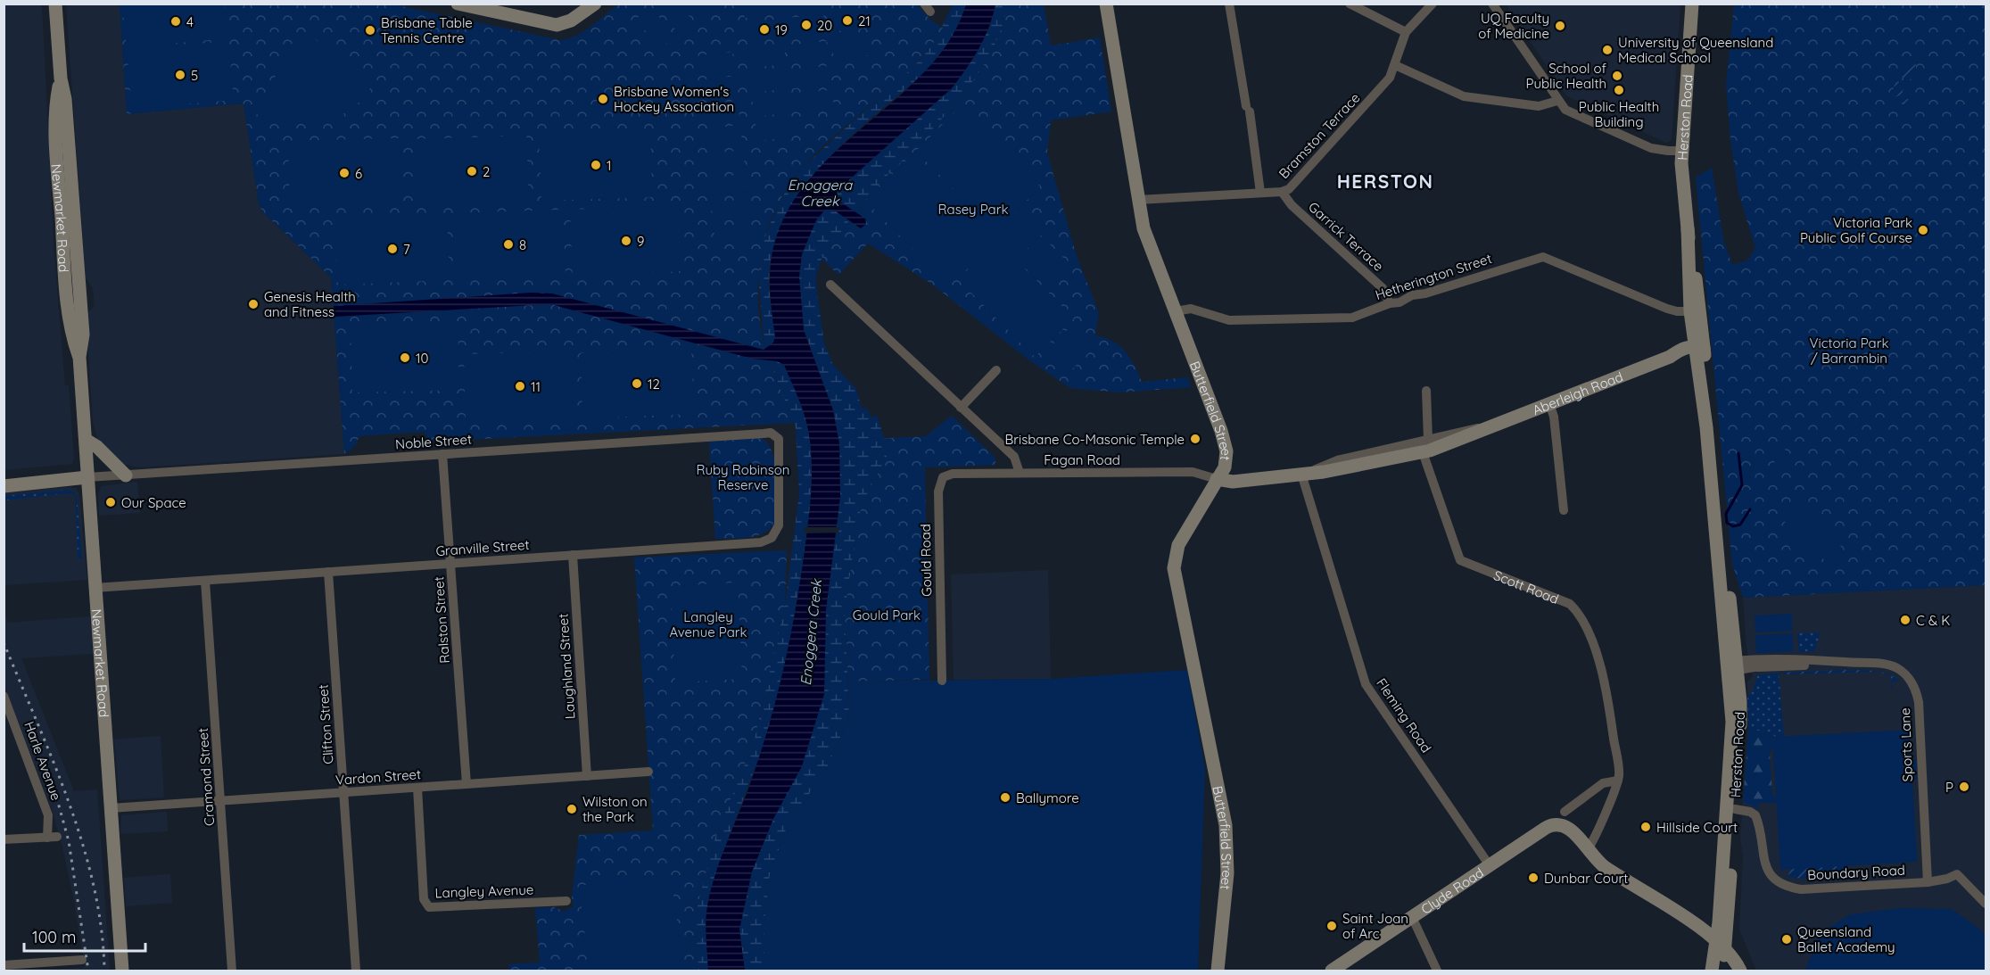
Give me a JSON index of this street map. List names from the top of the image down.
{
  "streets": {
    "main road": [
      "Herston Road",
      "Newmarket Road",
      "Aberleigh Road",
      "Butterfield Street",
      "Clyde Road"
    ],
    "street": [
      "Bramston Terrace",
      "Garrick Terrace",
      "Hetherington Street",
      "Noble Street",
      "Fagan Road",
      "Granville Street",
      "Gould Road",
      "Scott Road",
      "Ralston Street",
      "Laughland Street",
      "Fleming Road",
      "Clifton Street",
      "Sports Lane",
      "Harle Avenue",
      "Cramond Street",
      "Vardon Street",
      "Boundary Road",
      "Langley Avenue"
    ]
  },
  "crossings": [
    ["Herston Road", "Hetherington Street"],
    ["Herston Road", "Aberleigh Road"],
    ["Herston Road", "Sports Lane"],
    ["Herston Road", "Boundary Road"],
    ["Bramston Terrace", "Garrick Terrace"],
    ["Bramston Terrace", "Butterfield Street"],
    ["Newmarket Road", "Noble Street"],
    ["Newmarket Road", "Granville Street"],
    ["Newmarket Road", "Vardon Street"],
    ["Garrick Terrace", "Hetherington Street"],
    ["Hetherington Street", "Butterfield Street"],
    ["Aberleigh Road", "Butterfield Street"],
    ["Aberleigh Road", "Fagan Road"],
    ["Aberleigh Road", "Scott Road"],
    ["Aberleigh Road", "Fleming Road"],
    ["Butterfield Street", "Fagan Road"],
    ["Noble Street", "Granville Street"],
    ["Noble Street", "Ralston Street"],
    ["Fagan Road", "Gould Road"],
    ["Granville Street", "Ralston Street"],
    ["Granville Street", "Laughland Street"],
    ["Granville Street", "Clifton Street"],
    ["Granville Street", "Cramond Street"],
    ["Ralston Street", "Vardon Street"],
    ["Laughland Street", "Vardon Street"],
    ["Fleming Road", "Clyde Road"],
    ["Clifton Street", "Vardon Street"],
    ["Sports Lane", "Boundary Road"],
    ["Cramond Street", "Vardon Street"],
    ["Vardon Street", "Langley Avenue"]
  ],
  "districts": ["HERSTON"],
  "water": ["Enoggera Creek"],
  "parks": [
    "Rasey Park",
    "Victoria Park / Barrambin",
    "Ruby Robinson Reserve",
    "Gould Park",
    "Langley Avenue Park"
  ],
  "places": [
    "21",
    "4",
    "20",
    "UQ Faculty of Medicine",
    "19",
    "Brisbane Table Tennis Centre",
    "University of Queensland Medical School",
    "5",
    "School of Public Health",
    "Public Health Building",
    "Brisbane Women's Hockey Association",
    "1",
    "2",
    "6",
    "Victoria Park Public Golf Course",
    "9",
    "8",
    "7",
    "Genesis Health and Fitness",
    "10",
    "12",
    "11",
    "Brisbane Co-Masonic Temple",
    "Our Space",
    "C & K",
    "P",
    "Ballymore",
    "Wilston on the Park",
    "Hillside Court",
    "Dunbar Court",
    "Saint Joan of Arc",
    "Queensland Ballet Academy"
  ],
  "scale_bar": "100 m"
}
